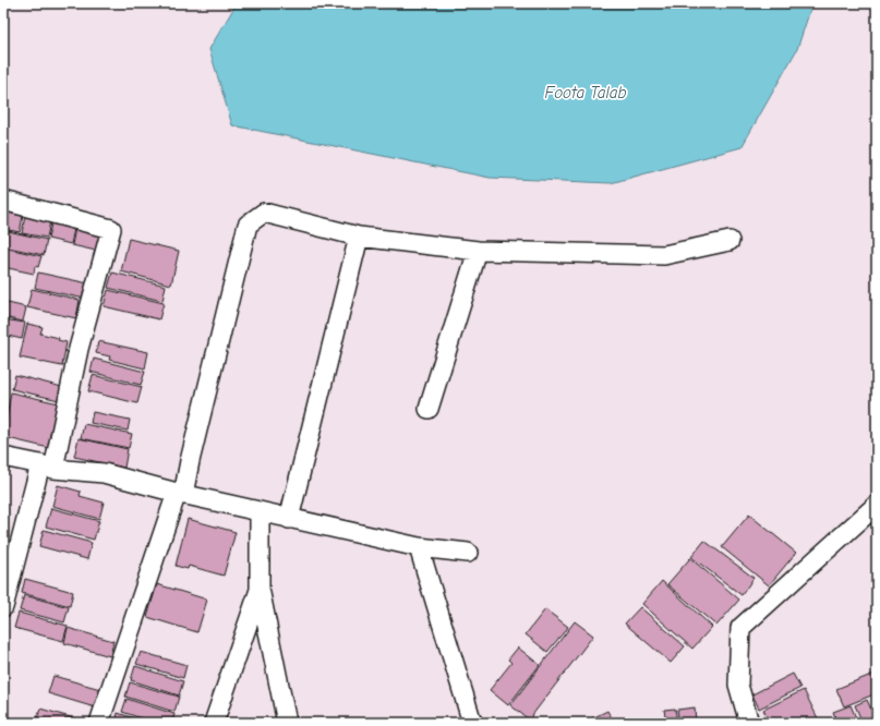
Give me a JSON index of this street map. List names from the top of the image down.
{
  "water": ["Foota Talab"]
}
